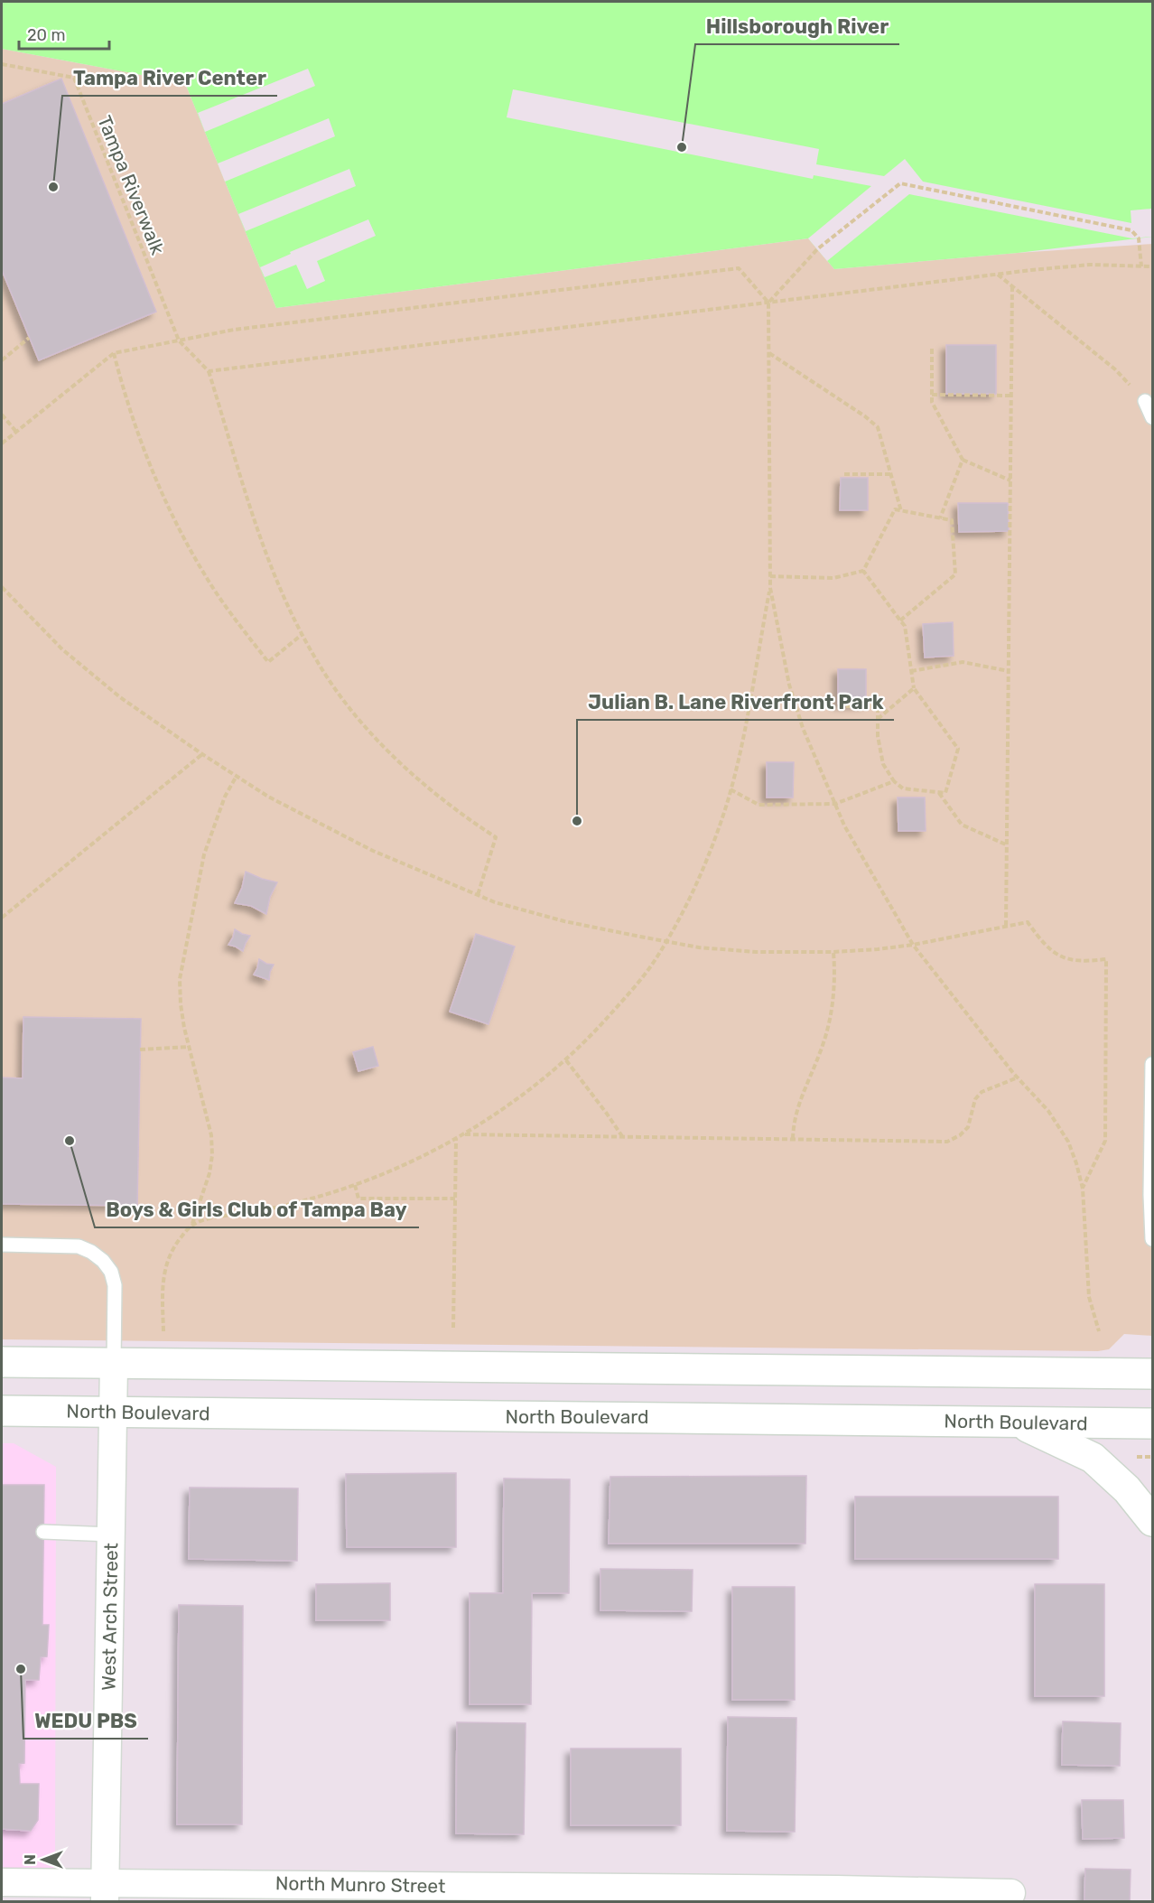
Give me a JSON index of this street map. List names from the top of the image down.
{
  "streets": {
    "street": ["North Boulevard", "West Arch Street", "North Munro Street"],
    "path": ["Tampa Riverwalk"]
  },
  "crossings": [
    ["North Boulevard", "West Arch Street"],
    ["West Arch Street", "North Munro Street"]
  ],
  "places": [
    "Hillsborough River",
    "Tampa River Center",
    "Julian B. Lane Riverfront Park",
    "Boys & Girls Club of Tampa Bay",
    "WEDU PBS"
  ],
  "scale_bar": "20 m",
  "north": "left"
}
